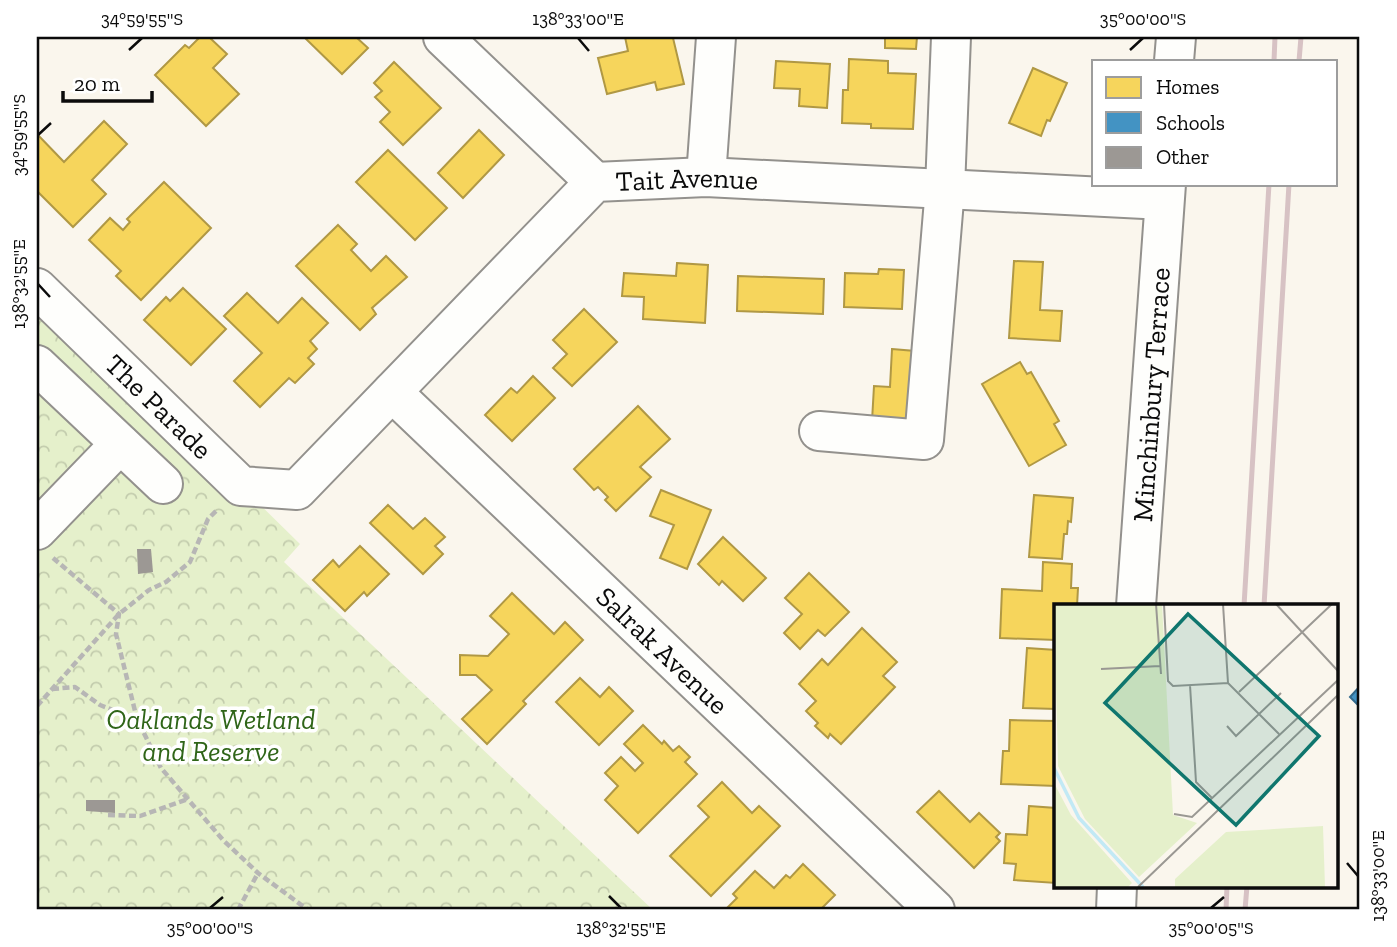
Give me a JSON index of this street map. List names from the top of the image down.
{
  "streets": {
    "street": [
      "Tait Avenue",
      "Minchinbury Terrace",
      "The Parade",
      "Salrak Avenue"
    ]
  },
  "crossings": [
    ["Tait Avenue", "Minchinbury Terrace"],
    ["Tait Avenue", "The Parade"],
    ["Tait Avenue", "Salrak Avenue"]
  ],
  "parks": ["Oaklands Wetland and Reserve"],
  "legend": ["Homes", "Schools", "Other"],
  "scale_bar": "20 m",
  "coordinates": [
    "34°59'55\"S",
    "138°33'00\"E",
    "35°00'00\"S",
    "138°32'55\"E",
    "35°00'05\"S"
  ]
}
